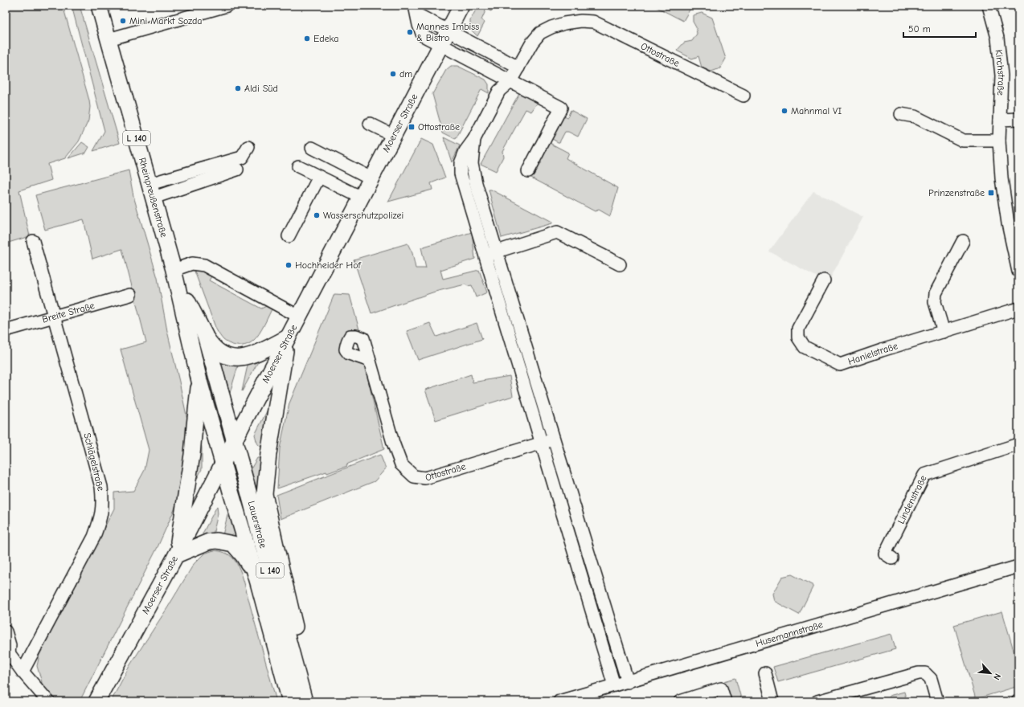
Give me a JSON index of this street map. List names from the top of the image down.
{
  "streets": {
    "main road": [
      "Moerser Straße",
      "L 140",
      "Rheinpreußenstraße",
      "Lauerstraße"
    ],
    "street": [
      "Ottostraße",
      "Kirchstraße",
      "Breite Straße",
      "Hanielstraße",
      "Schlägelstraße",
      "Lindenstraße",
      "Husemannstraße"
    ]
  },
  "crossings": [
    ["Ottostraße", "Husemannstraße"],
    ["Moerser Straße", "Rheinpreußenstraße"],
    ["Moerser Straße", "Lauerstraße"],
    ["Rheinpreußenstraße", "Lauerstraße"],
    ["Breite Straße", "Schlägelstraße"]
  ],
  "places": {
    "other": [
      "Mini Markt Sozda",
      "Mannes Imbiss & Bistro",
      "Edeka",
      "dm",
      "Aldi Süd",
      "Mahnmal VI",
      "Wasserschutzpolizei",
      "Hochheider Hof"
    ],
    "transit": ["Ottostraße", "Prinzenstraße"]
  },
  "scale_bar": "50 m",
  "north": "bottom right"
}
